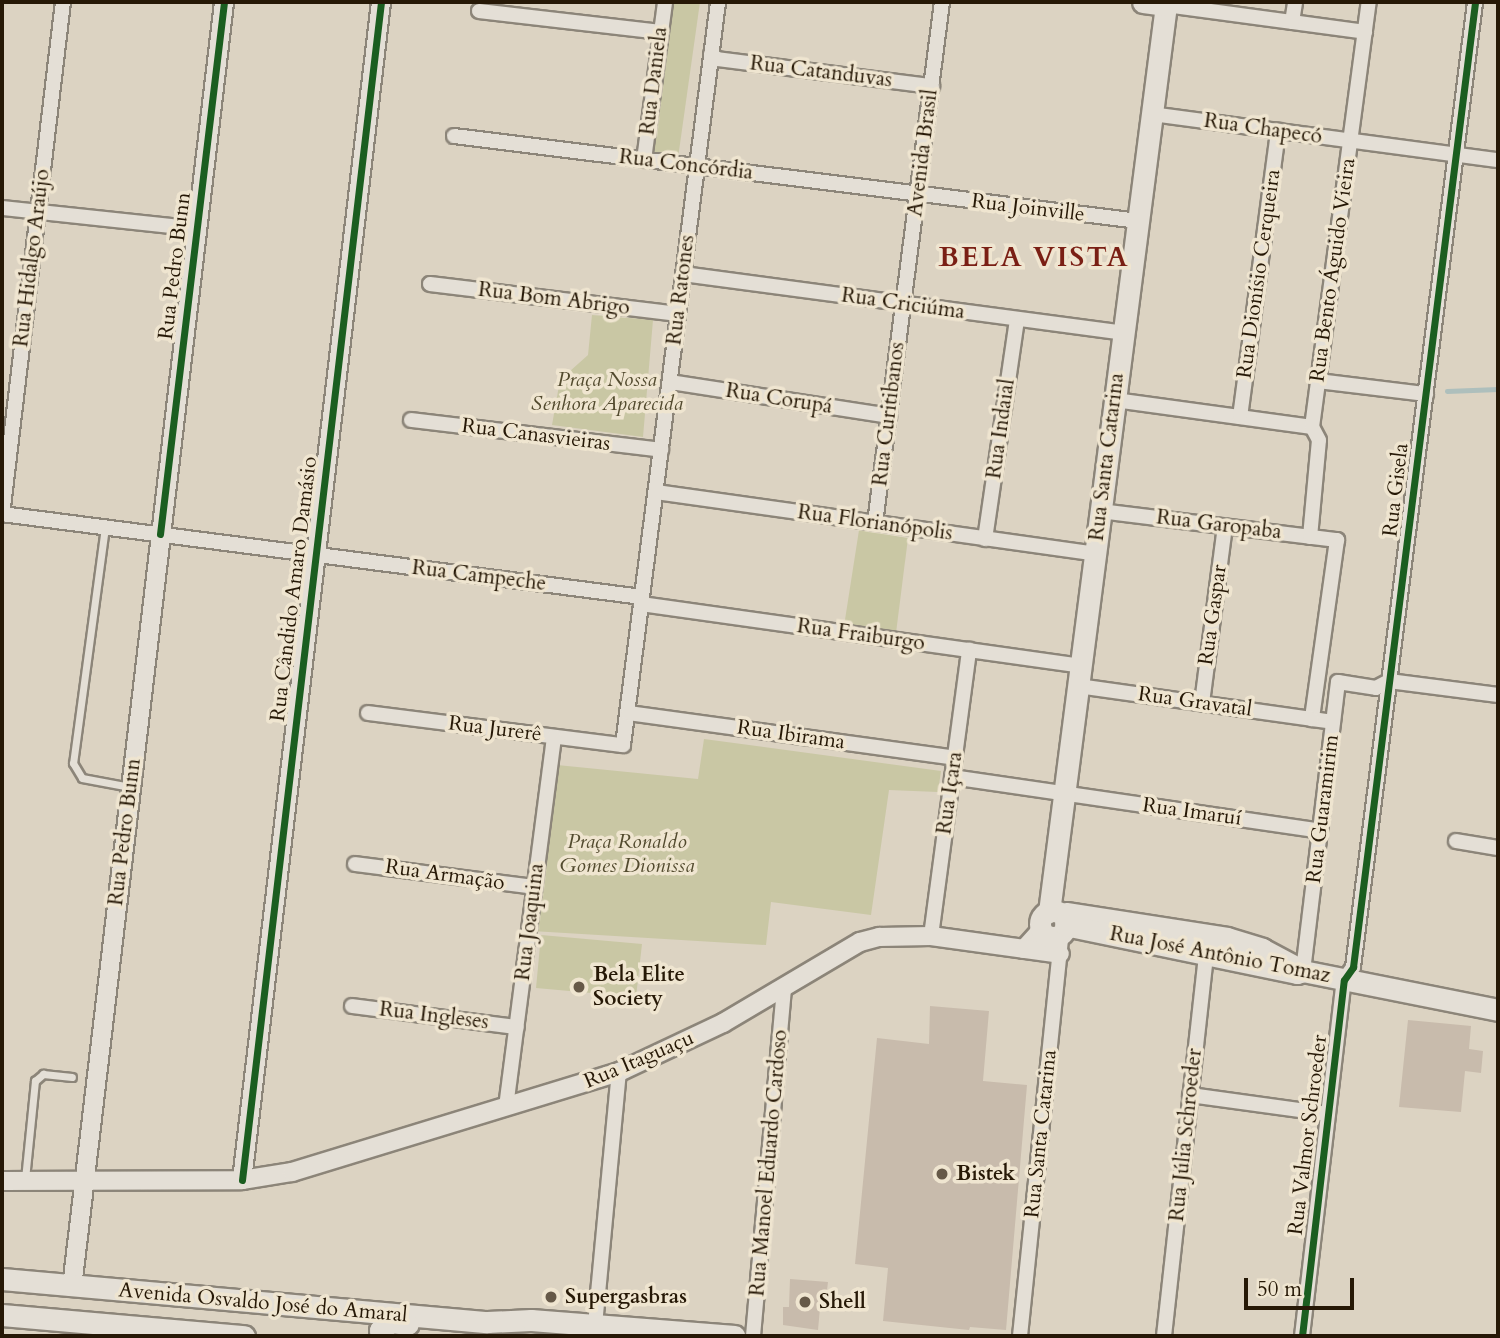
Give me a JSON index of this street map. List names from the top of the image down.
{
  "streets": {
    "main road": ["Rua Santa Catarina", "Rua José Antônio Tomaz", "Avenida Osvaldo José do Amaral"],
    "street": [
      "Rua Catanduvas",
      "Rua Daniela",
      "Rua Chapecó",
      "Avenida Brasil",
      "Rua Concórdia",
      "Rua Joinville",
      "Rua Hidalgo Araújo",
      "Rua Pedro Bunn",
      "Rua Bento Águido Vieira",
      "Rua Dionísio Cerqueira",
      "Rua Ratones",
      "Rua Bom Abrigo",
      "Rua Criciúma",
      "Rua Corupá",
      "Rua Curitibanos",
      "Rua Indaial",
      "Rua Canasvieiras",
      "Rua Gisela",
      "Rua Florianópolis",
      "Rua Garopaba",
      "Rua Campeche",
      "Rua Cândido Amaro Damásio",
      "Rua Gaspar",
      "Rua Fraiburgo",
      "Rua Gravatal",
      "Rua Jurerê",
      "Rua Ibirama",
      "Rua Içara",
      "Rua Guaramirim",
      "Rua Imaruí",
      "Rua Armação",
      "Rua Joaquina",
      "Rua Ingleses",
      "Rua Itaguaçu",
      "Rua Júlia Schroeder",
      "Rua Valmor Schroeder",
      "Rua Manoel Eduardo Cardoso"
    ]
  },
  "crossings": [
    ["Rua Catanduvas", "Avenida Brasil"],
    ["Rua Catanduvas", "Rua Ratones"],
    ["Rua Daniela", "Rua Concórdia"],
    ["Rua Chapecó", "Rua Bento Águido Vieira"],
    ["Rua Chapecó", "Rua Dionísio Cerqueira"],
    ["Rua Chapecó", "Rua Santa Catarina"],
    ["Rua Chapecó", "Rua Gisela"],
    ["Avenida Brasil", "Rua Concórdia"],
    ["Avenida Brasil", "Rua Joinville"],
    ["Avenida Brasil", "Rua Criciúma"],
    ["Avenida Brasil", "Rua Curitibanos"],
    ["Rua Concórdia", "Rua Joinville"],
    ["Rua Concórdia", "Rua Ratones"],
    ["Rua Joinville", "Rua Santa Catarina"],
    ["Rua Hidalgo Araújo", "Rua Campeche"],
    ["Rua Pedro Bunn", "Rua Campeche"],
    ["Rua Pedro Bunn", "Rua Itaguaçu"],
    ["Rua Pedro Bunn", "Avenida Osvaldo José do Amaral"],
    ["Rua Bento Águido Vieira", "Rua Garopaba"],
    ["Rua Ratones", "Rua Bom Abrigo"],
    ["Rua Ratones", "Rua Criciúma"],
    ["Rua Ratones", "Rua Corupá"],
    ["Rua Ratones", "Rua Canasvieiras"],
    ["Rua Ratones", "Rua Florianópolis"],
    ["Rua Ratones", "Rua Campeche"],
    ["Rua Ratones", "Rua Fraiburgo"],
    ["Rua Ratones", "Rua Jurerê"],
    ["Rua Ratones", "Rua Ibirama"],
    ["Rua Criciúma", "Rua Curitibanos"],
    ["Rua Criciúma", "Rua Indaial"],
    ["Rua Criciúma", "Rua Santa Catarina"],
    ["Rua Corupá", "Rua Curitibanos"],
    ["Rua Curitibanos", "Rua Florianópolis"],
    ["Rua Indaial", "Rua Florianópolis"],
    ["Rua Santa Catarina", "Rua Florianópolis"],
    ["Rua Santa Catarina", "Rua Garopaba"],
    ["Rua Santa Catarina", "Rua Fraiburgo"],
    ["Rua Santa Catarina", "Rua Gravatal"],
    ["Rua Santa Catarina", "Rua Imaruí"],
    ["Rua Santa Catarina", "Rua José Antônio Tomaz"],
    ["Rua Santa Catarina", "Rua Itaguaçu"],
    ["Rua Gisela", "Rua José Antônio Tomaz"],
    ["Rua Gisela", "Rua Valmor Schroeder"],
    ["Rua Garopaba", "Rua Gaspar"],
    ["Rua Garopaba", "Rua Guaramirim"],
    ["Rua Campeche", "Rua Cândido Amaro Damásio"],
    ["Rua Campeche", "Rua Fraiburgo"],
    ["Rua Cândido Amaro Damásio", "Rua Itaguaçu"],
    ["Rua Gaspar", "Rua Gravatal"],
    ["Rua Fraiburgo", "Rua Gravatal"],
    ["Rua Fraiburgo", "Rua Içara"],
    ["Rua Gravatal", "Rua Guaramirim"],
    ["Rua Jurerê", "Rua Joaquina"],
    ["Rua Ibirama", "Rua Içara"],
    ["Rua Içara", "Rua Imaruí"],
    ["Rua Içara", "Rua Itaguaçu"],
    ["Rua Guaramirim", "Rua Imaruí"],
    ["Rua Guaramirim", "Rua José Antônio Tomaz"],
    ["Rua Armação", "Rua Joaquina"],
    ["Rua Joaquina", "Rua Ingleses"],
    ["Rua Joaquina", "Rua Itaguaçu"],
    ["Rua José Antônio Tomaz", "Rua Itaguaçu"],
    ["Rua José Antônio Tomaz", "Rua Júlia Schroeder"],
    ["Rua José Antônio Tomaz", "Rua Valmor Schroeder"],
    ["Rua Itaguaçu", "Rua Manoel Eduardo Cardoso"]
  ],
  "districts": ["BELA VISTA"],
  "parks": ["Praça Nossa Senhora Aparecida", "Praça Ronaldo Gomes Dionissa"],
  "places": [
    "Bela Elite Society",
    "Bistek",
    "Supergasbras",
    "Shell"
  ],
  "scale_bar": "50 m"
}
